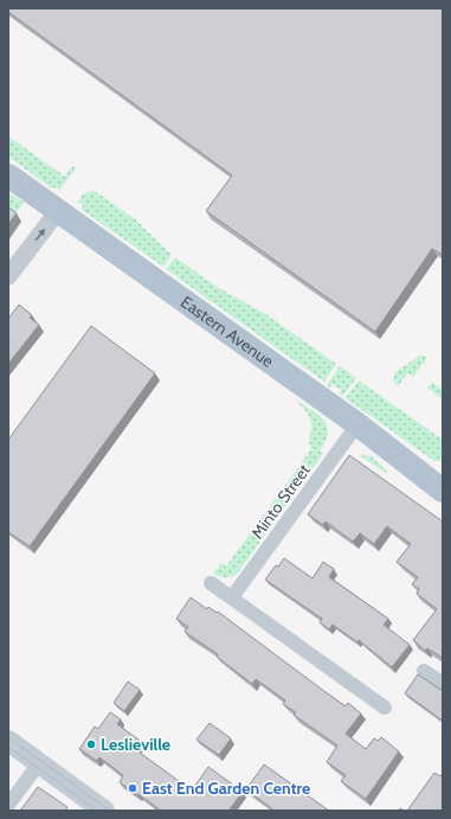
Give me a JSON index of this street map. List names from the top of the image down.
{
  "streets": {
    "main road": ["Eastern Avenue"],
    "street": ["Minto Street"]
  },
  "crossings": [
    ["Eastern Avenue", "Minto Street"]
  ],
  "places": ["Leslieville", "East End Garden Centre"]
}
